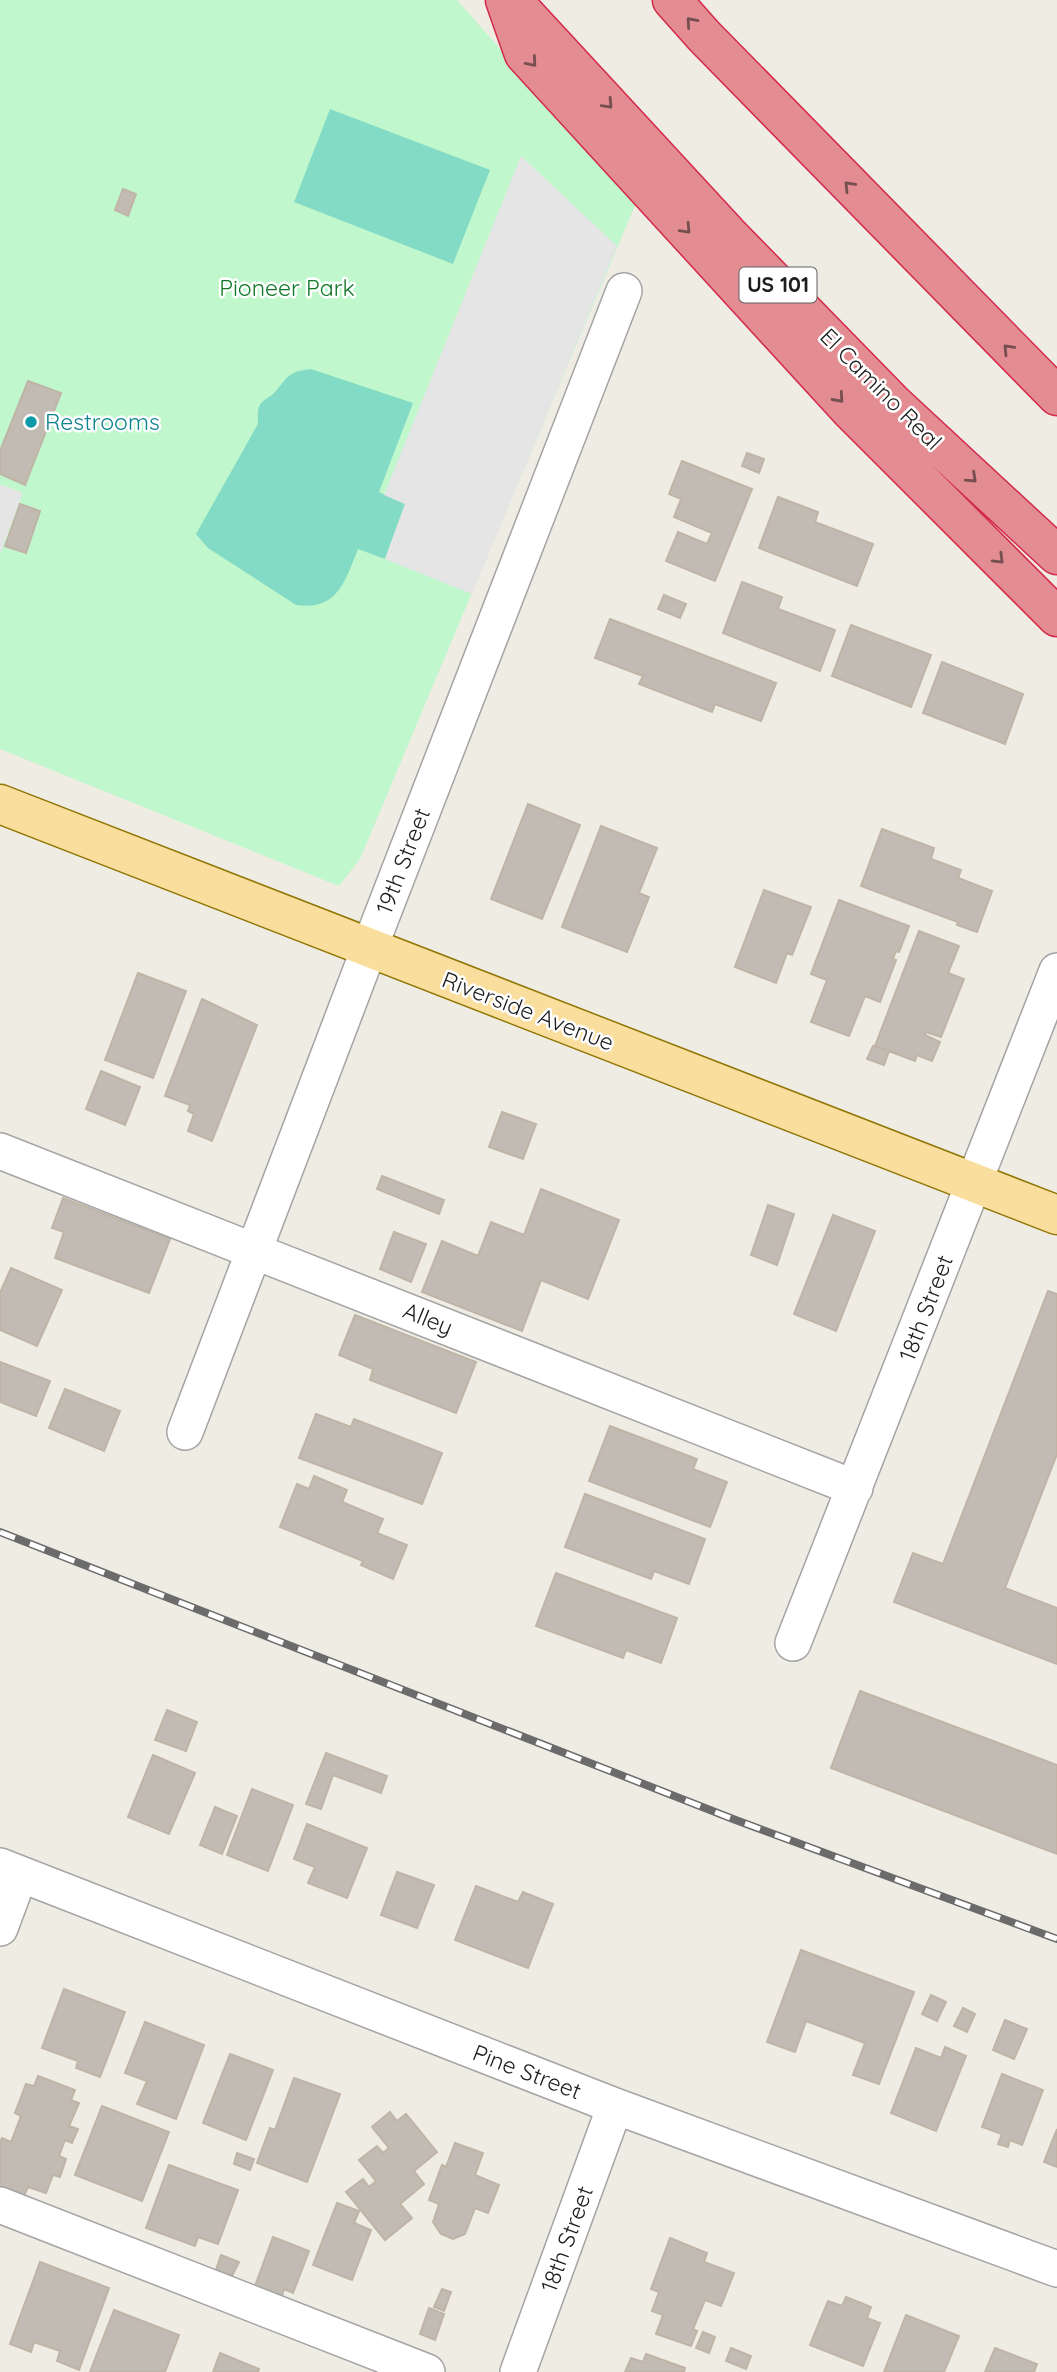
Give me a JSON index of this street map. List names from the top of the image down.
{
  "streets": {
    "highway": ["US 101", "El Camino Real"],
    "main road": ["Riverside Avenue"],
    "street": [
      "19th Street",
      "18th Street",
      "Alley",
      "Pine Street"
    ]
  },
  "crossings": [
    ["19th Street", "Riverside Avenue"],
    ["19th Street", "Alley"],
    ["Riverside Avenue", "18th Street"],
    ["18th Street", "Alley"],
    ["18th Street", "Pine Street"]
  ],
  "parks": ["Pioneer Park"],
  "places": ["Restrooms"]
}
